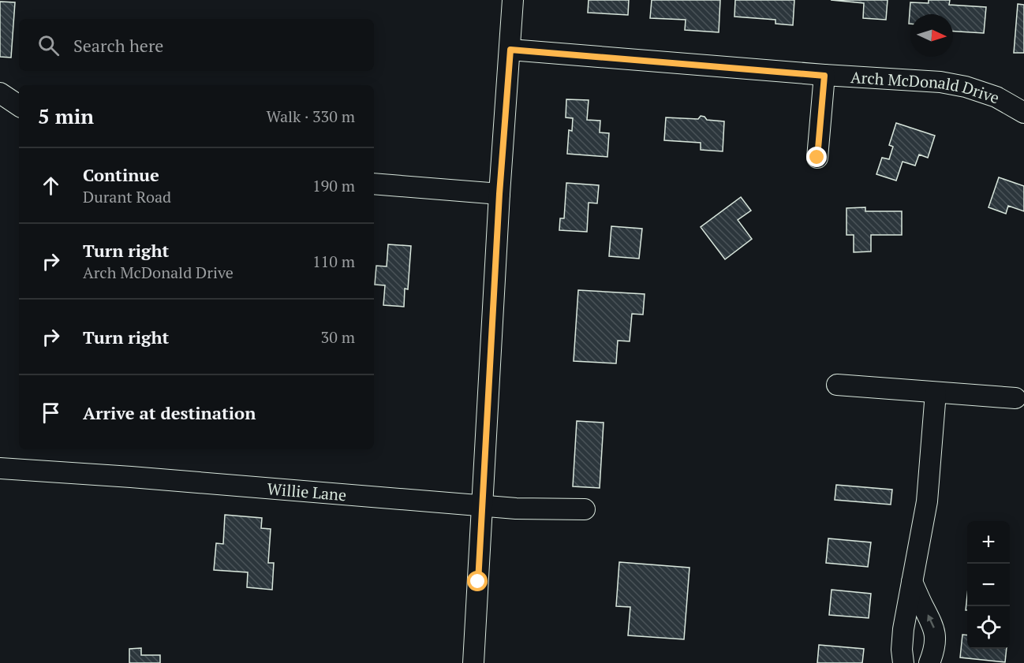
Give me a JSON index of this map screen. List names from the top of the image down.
{
  "streets": {
    "street": ["Arch McDonald Drive", "Willie Lane"]
  },
  "north": "right",
  "page": {
    "search": "Search here",
    "heading": ["5 min", "Walk · 330 m"],
    "list": [
      ["Continue", "Durant Road", "190 m"],
      ["Turn right", "Arch McDonald Drive", "110 m"],
      ["Turn right", "30 m"],
      "Arrive at destination"
    ],
    "map_buttons": ["+", "−"]
  }
}
